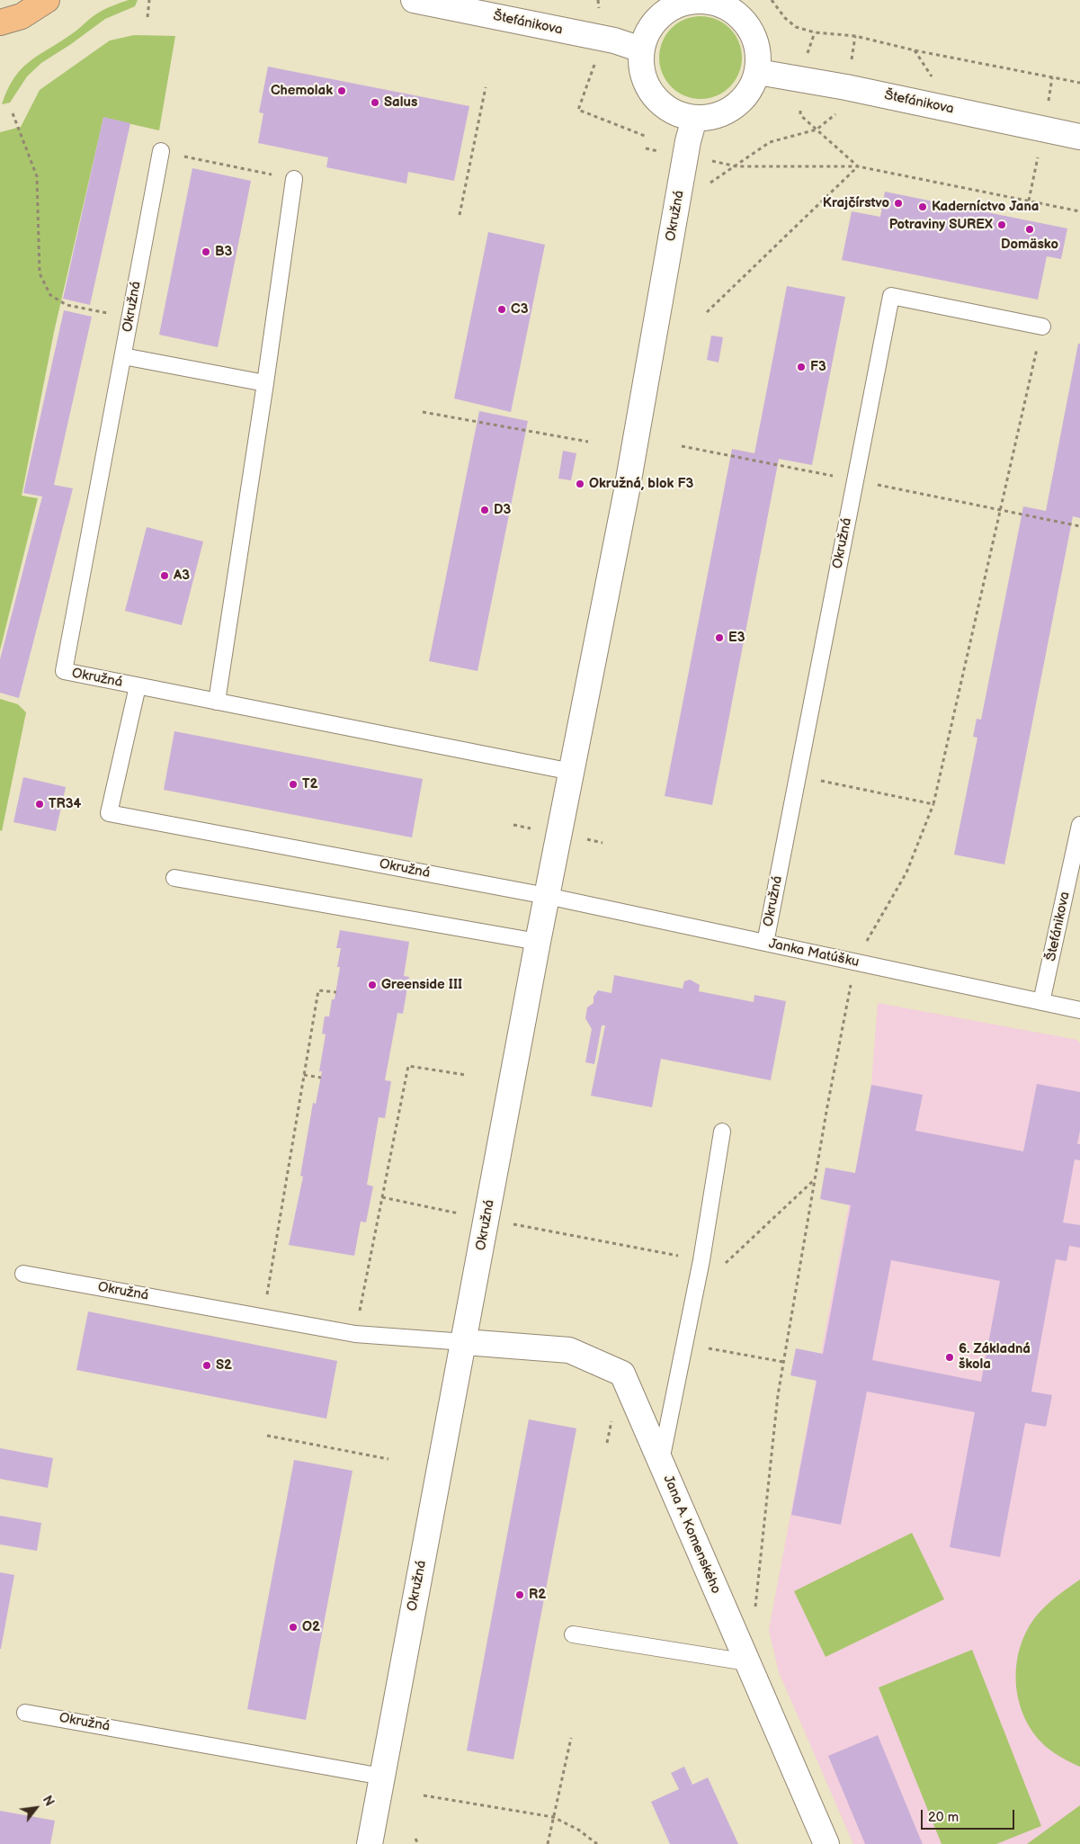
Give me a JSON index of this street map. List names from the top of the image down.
{
  "streets": {
    "street": ["Štefánikova", "Okružná", "Jana A. Komenského"],
    "lane": ["Janka Matúšku"]
  },
  "crossings": [
    ["Štefánikova", "Okružná"],
    ["Štefánikova", "Janka Matúšku"],
    ["Okružná", "Janka Matúšku"],
    ["Okružná", "Jana A. Komenského"]
  ],
  "places": [
    "Chemolak",
    "Salus",
    "Krajčírstvo",
    "Kaderníctvo Jana",
    "Potraviny SUREX",
    "Domäsko",
    "B3",
    "C3",
    "F3",
    "Okružná, blok F3",
    "D3",
    "A3",
    "E3",
    "T2",
    "TR34",
    "Greenside III",
    "6. Základná škola",
    "S2",
    "R2",
    "O2"
  ],
  "scale_bar": "20 m",
  "north": "top right"
}
